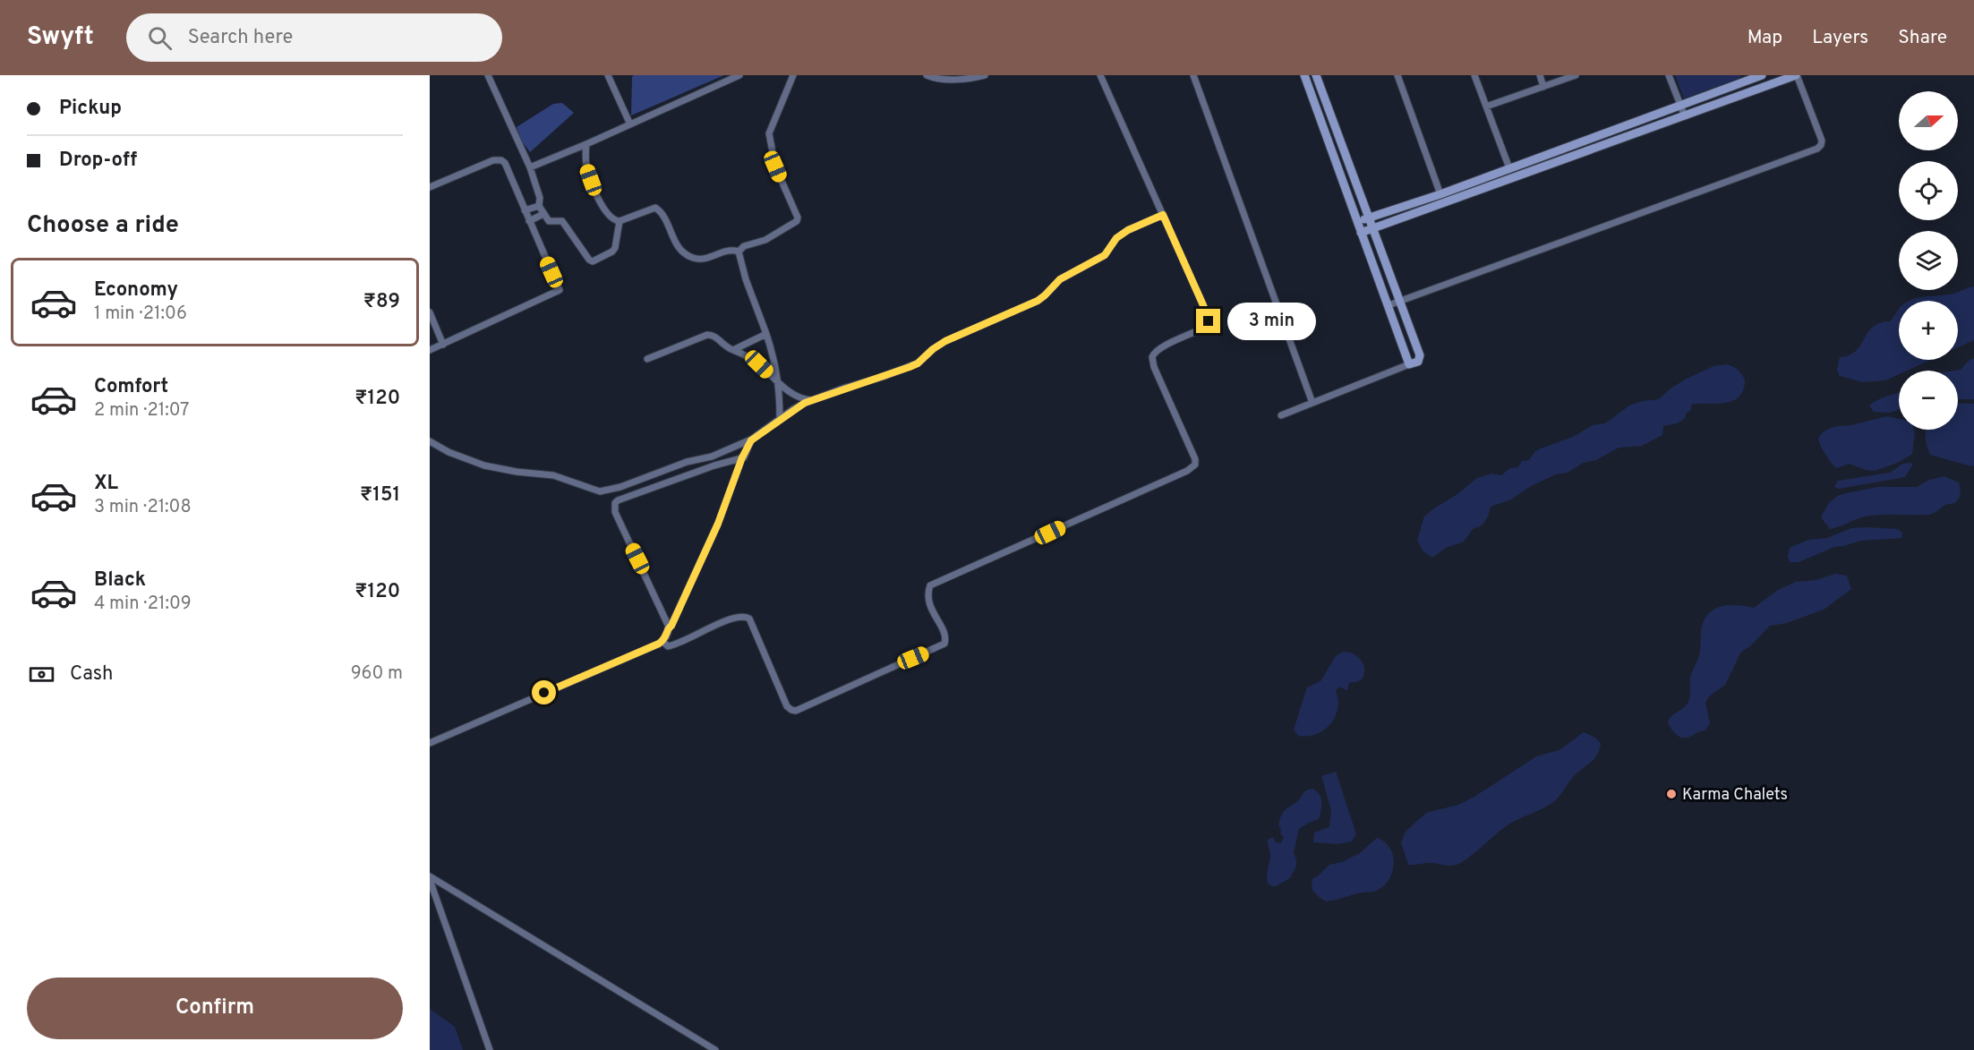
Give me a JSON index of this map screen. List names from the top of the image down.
{
  "places": ["Karma Chalets"],
  "north": "right",
  "page": {
    "header": "Swyft",
    "search": "Search here",
    "nav": ["Map", "Layers", "Share"],
    "banner": ["Pickup", "Drop-off"],
    "map_buttons": ["+", "−"],
    "heading": "Choose a ride",
    "list": [
      {
        "name": "Economy",
        "note": "1 min · 21:06",
        "value": "₹89"
      },
      {
        "name": "Comfort",
        "note": "2 min · 21:07",
        "value": "₹120"
      },
      {
        "name": "XL",
        "note": "3 min · 21:08",
        "value": "₹151"
      },
      {
        "name": "Black",
        "note": "4 min · 21:09",
        "value": "₹120"
      }
    ],
    "bubble": "3 min",
    "pay": ["Cash", "960 m"],
    "buttons": "Confirm"
  }
}
